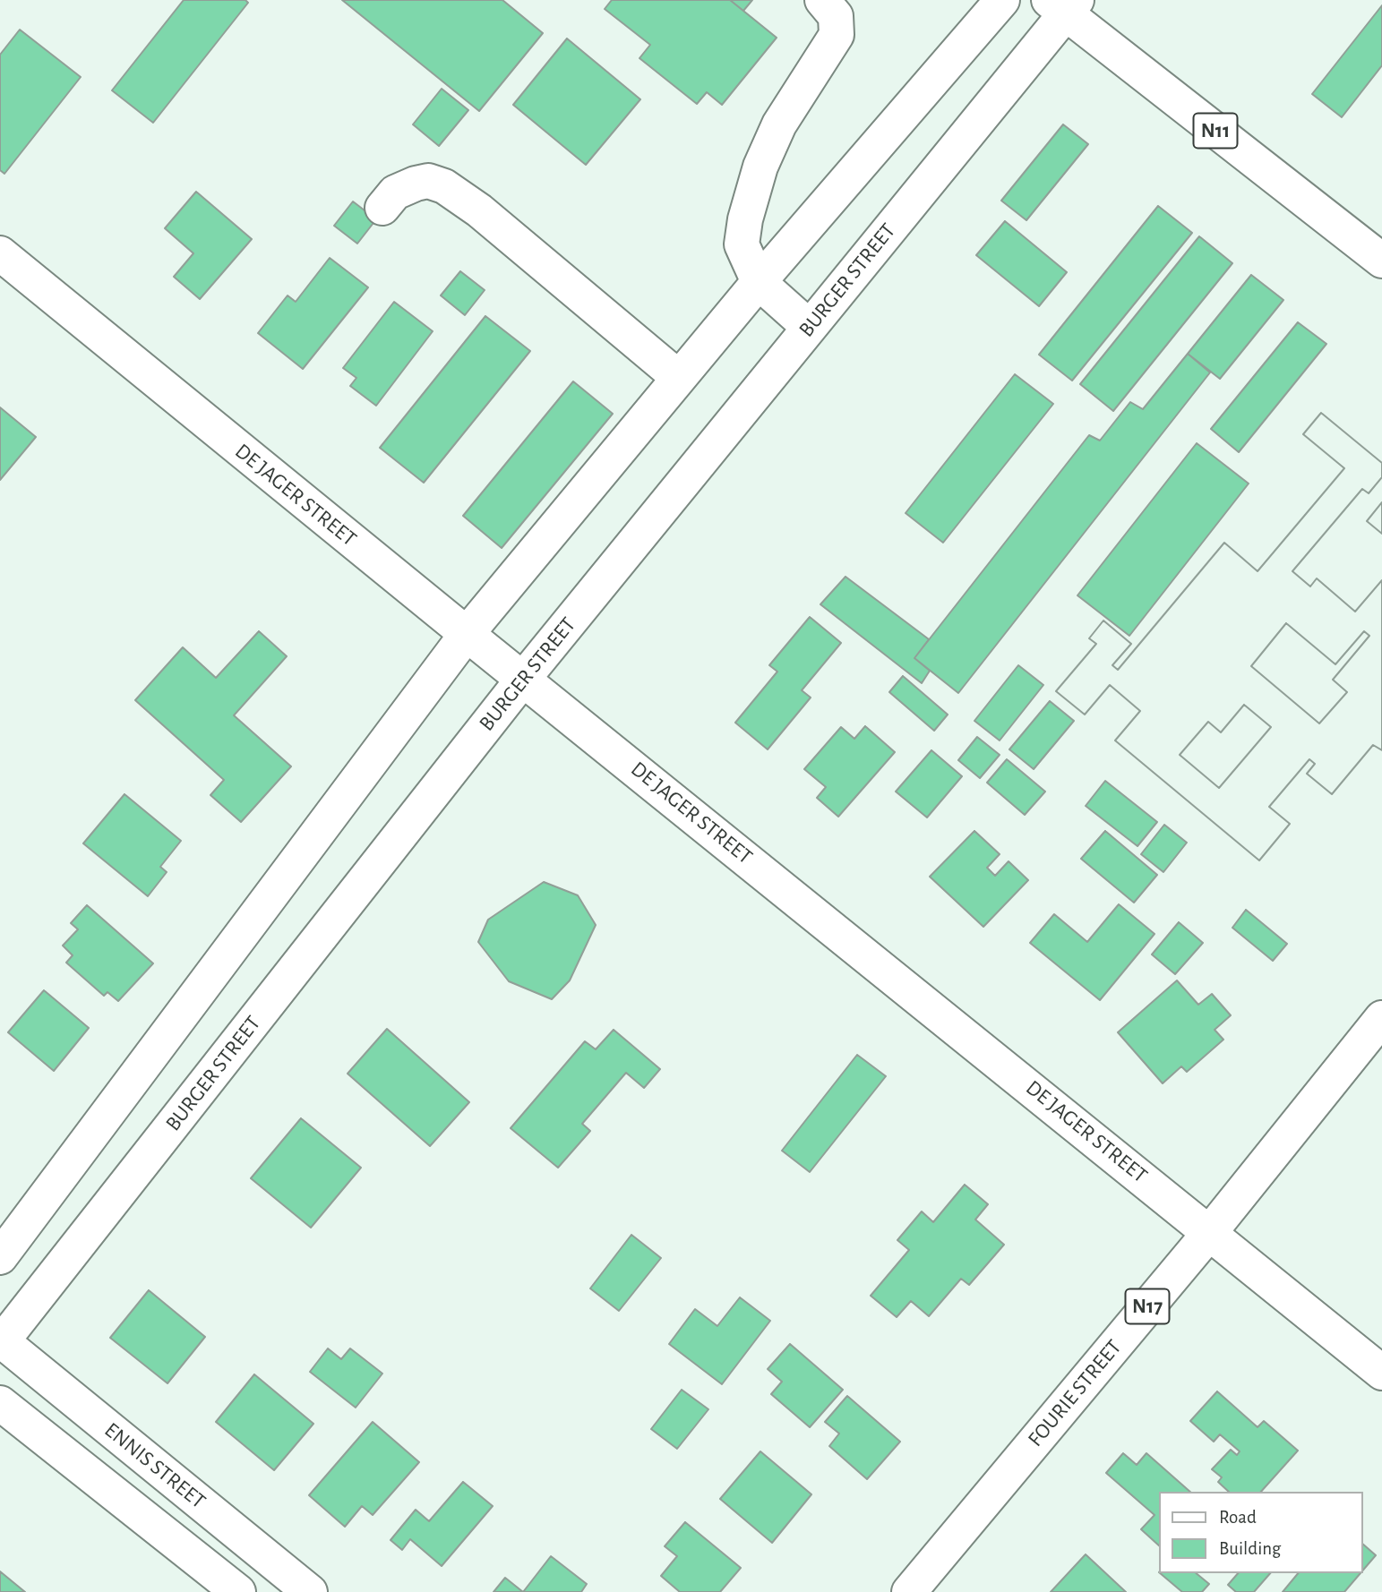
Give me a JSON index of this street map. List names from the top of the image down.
{
  "streets": {
    "main road": [
      "N11",
      "BURGER STREET",
      "DE JAGER STREET",
      "N17",
      "FOURIE STREET",
      "ENNIS STREET"
    ]
  },
  "crossings": [
    ["N11", "BURGER STREET"],
    ["BURGER STREET", "DE JAGER STREET"],
    ["BURGER STREET", "ENNIS STREET"],
    ["DE JAGER STREET", "FOURIE STREET"]
  ],
  "legend": ["Road", "Building"]
}
